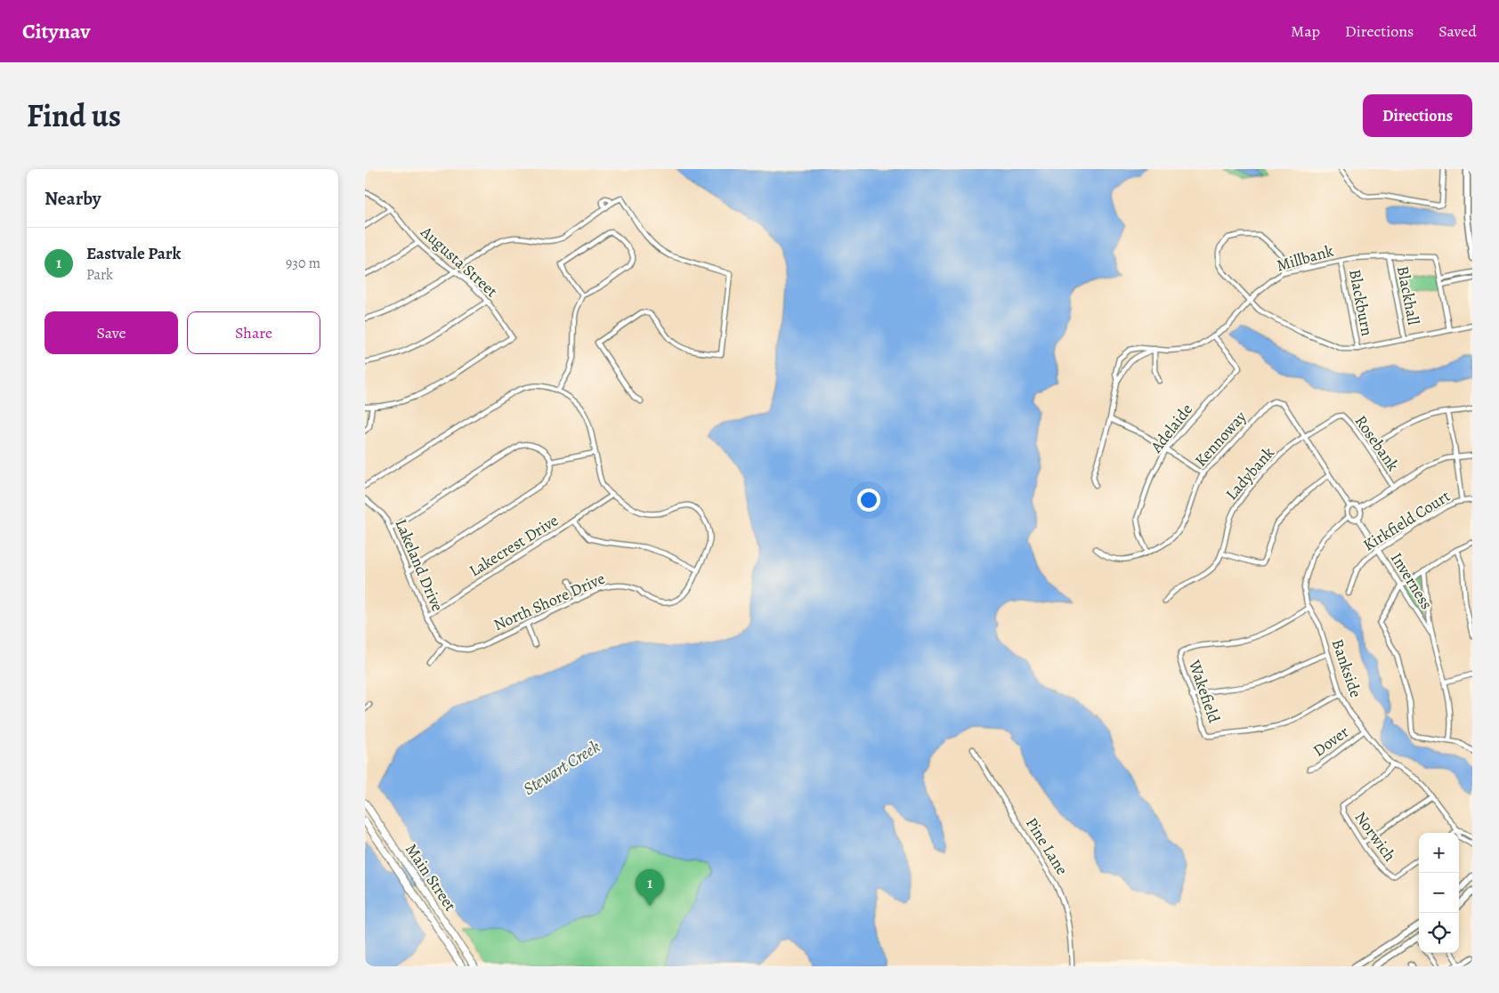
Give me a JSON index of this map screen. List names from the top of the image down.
{
  "streets": {
    "main road": ["Main Street"],
    "street": [
      "Millbank",
      "Augusta Street",
      "Blackhall",
      "Blackburn",
      "Adelaide",
      "Kennoway",
      "Rosebank",
      "Ladybank",
      "Kirkfield Court",
      "Lakecrest Drive",
      "Lakeland Drive",
      "Inverness",
      "North Shore Drive",
      "Bankside",
      "Wakefield",
      "Dover",
      "Norwich",
      "Pine Lane"
    ]
  },
  "crossings": [
    ["Millbank", "Blackhall"],
    ["Millbank", "Blackburn"],
    ["Millbank", "Adelaide"],
    ["Adelaide", "Kennoway"],
    ["Kennoway", "Ladybank"],
    ["Rosebank", "Ladybank"],
    ["Kirkfield Court", "Inverness"],
    ["Lakecrest Drive", "Lakeland Drive"],
    ["Lakecrest Drive", "North Shore Drive"],
    ["Lakeland Drive", "North Shore Drive"],
    ["Inverness", "Bankside"],
    ["Bankside", "Wakefield"],
    ["Bankside", "Dover"],
    ["Bankside", "Norwich"]
  ],
  "water": ["Stewart Creek"],
  "page": {
    "header": "Citynav",
    "nav": ["Map", "Directions", "Saved"],
    "title": "Find us",
    "buttons": [
      "Directions",
      ["Save", "Share"]
    ],
    "heading": "Nearby",
    "list": [
      {
        "mark": "1",
        "name": "Eastvale Park",
        "note": "Park",
        "value": "930 m"
      }
    ],
    "map_buttons": ["+", "−"],
    "pins": "1"
  }
}
